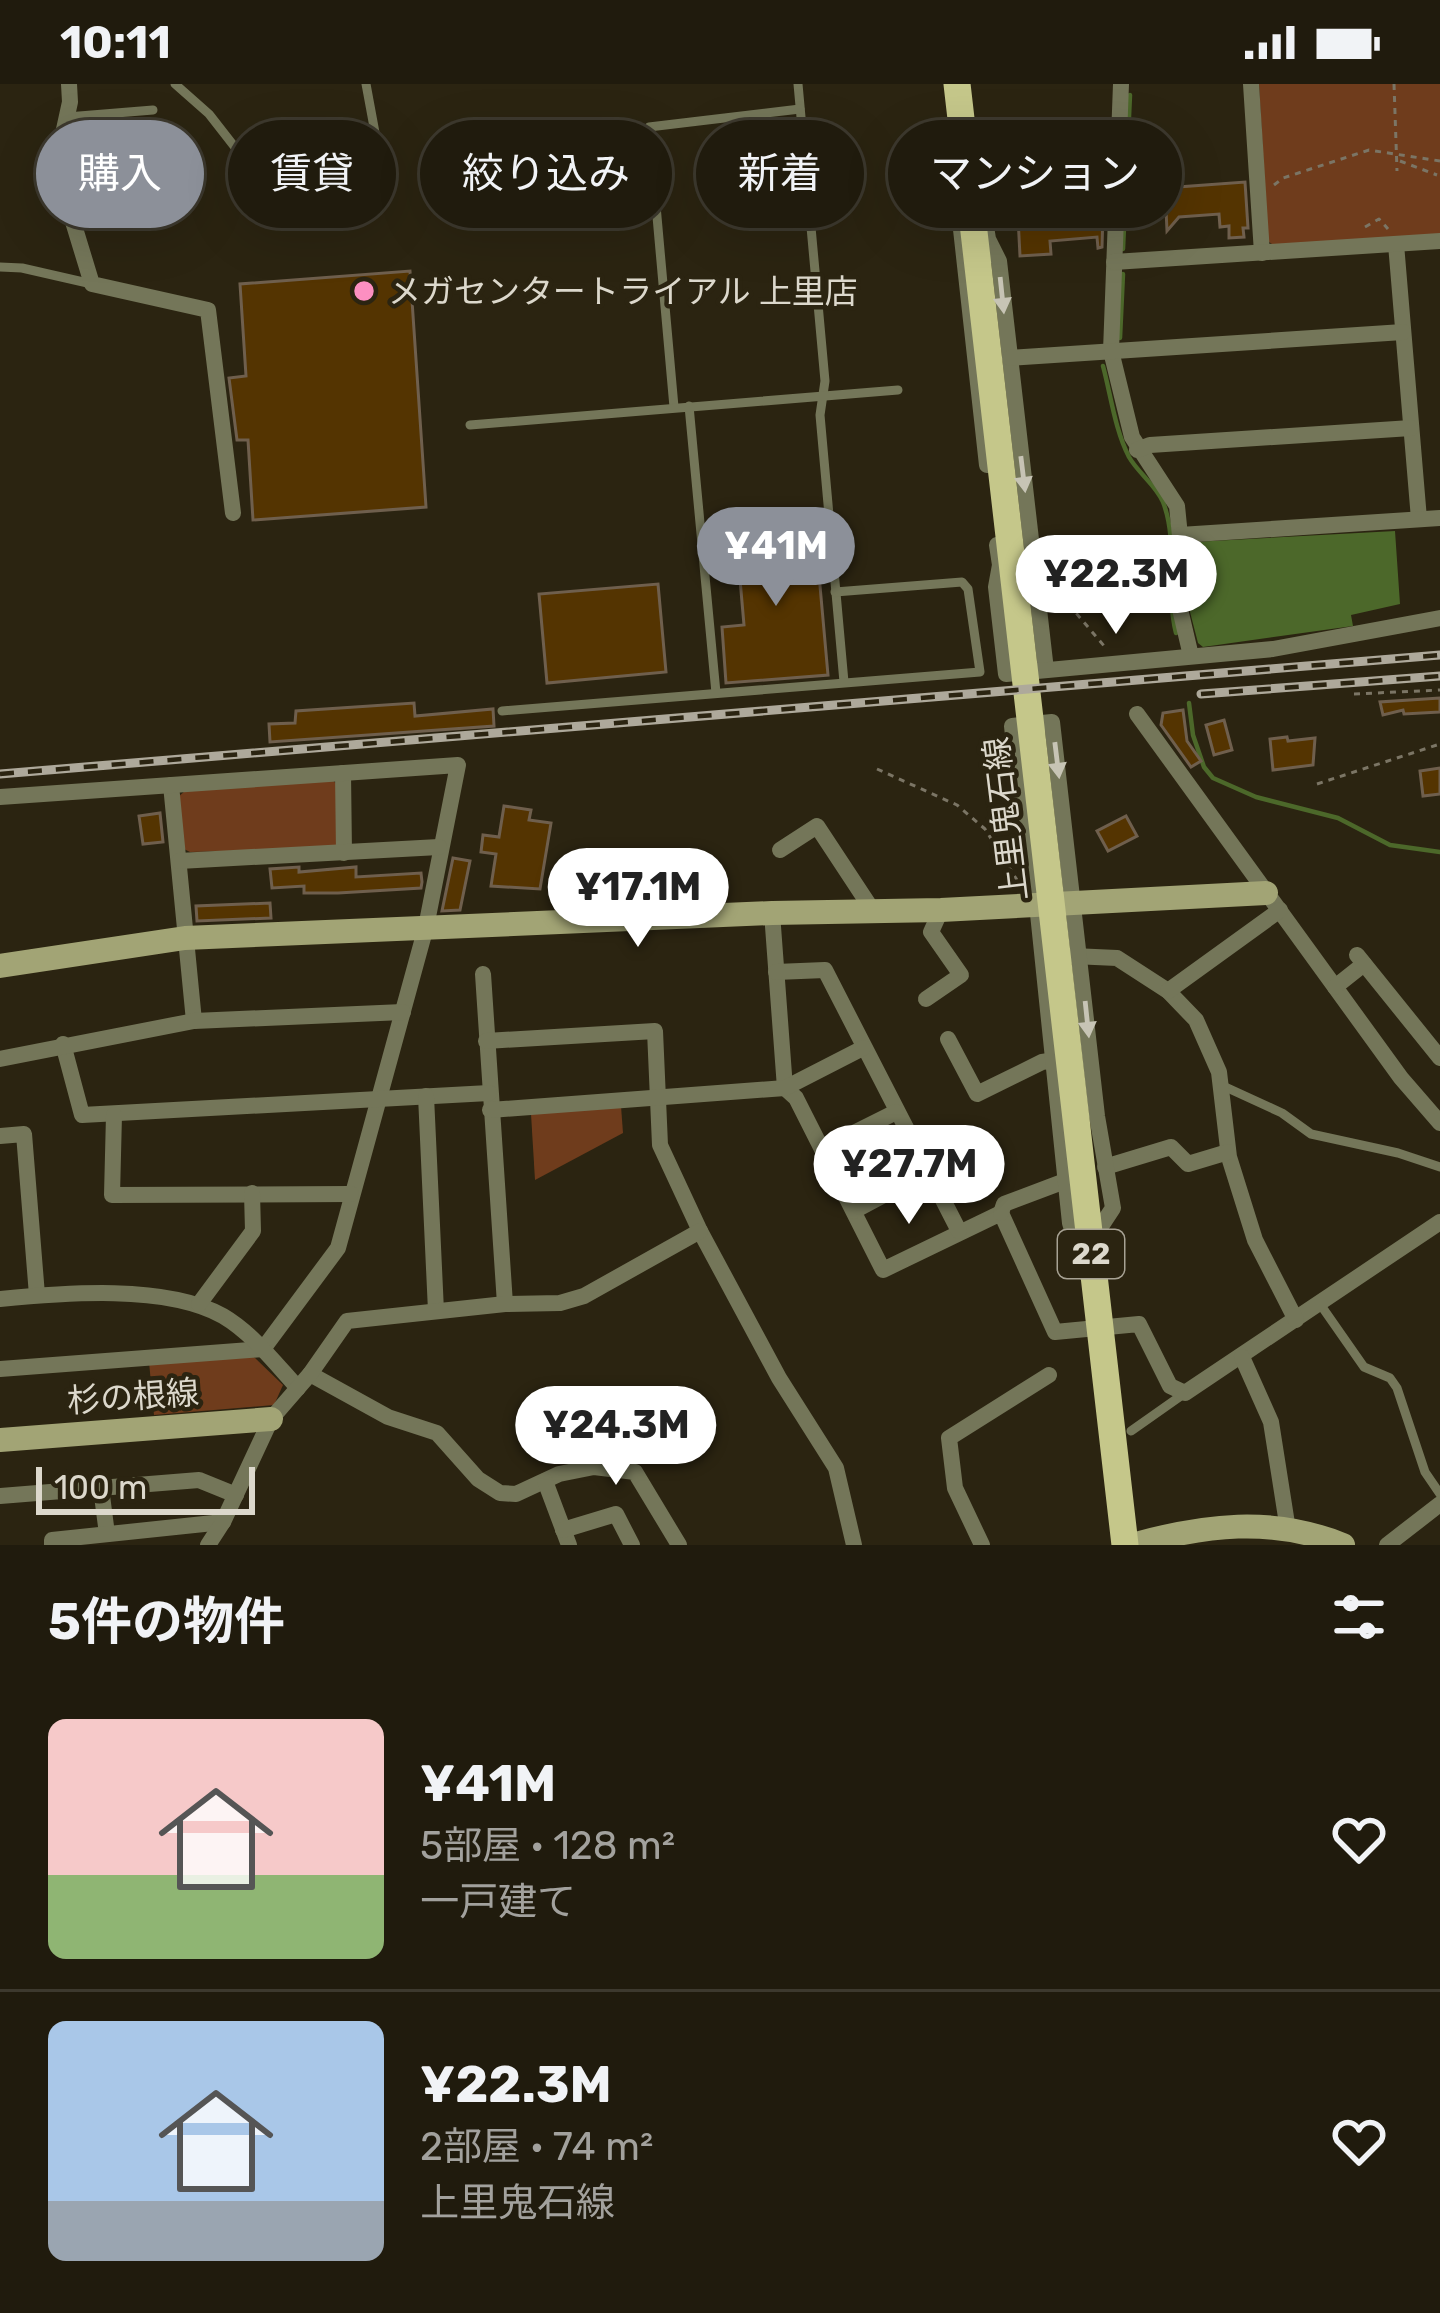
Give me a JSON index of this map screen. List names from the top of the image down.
{
  "streets": {
    "main road": ["上里鬼石線", "22"],
    "street": ["杉の根線"]
  },
  "places": ["メガセンタートライアル 上里店"],
  "scale_bar": "100 m",
  "page": {
    "status": "10:11",
    "chip": [
      "購入",
      "賃貸",
      "絞り込み",
      "新着",
      "マンション"
    ],
    "price": [
      "¥41M",
      "¥22.3M",
      "¥17.1M",
      "¥27.7M",
      "¥24.3M"
    ],
    "scale": "100 m",
    "heading": "5件の物件",
    "list": [
      {
        "name": "¥41M",
        "note": "5部屋 · 128 m² · 一戸建て"
      },
      {
        "name": "¥22.3M",
        "note": "2部屋 · 74 m² · 上里鬼石線"
      }
    ]
  }
}
